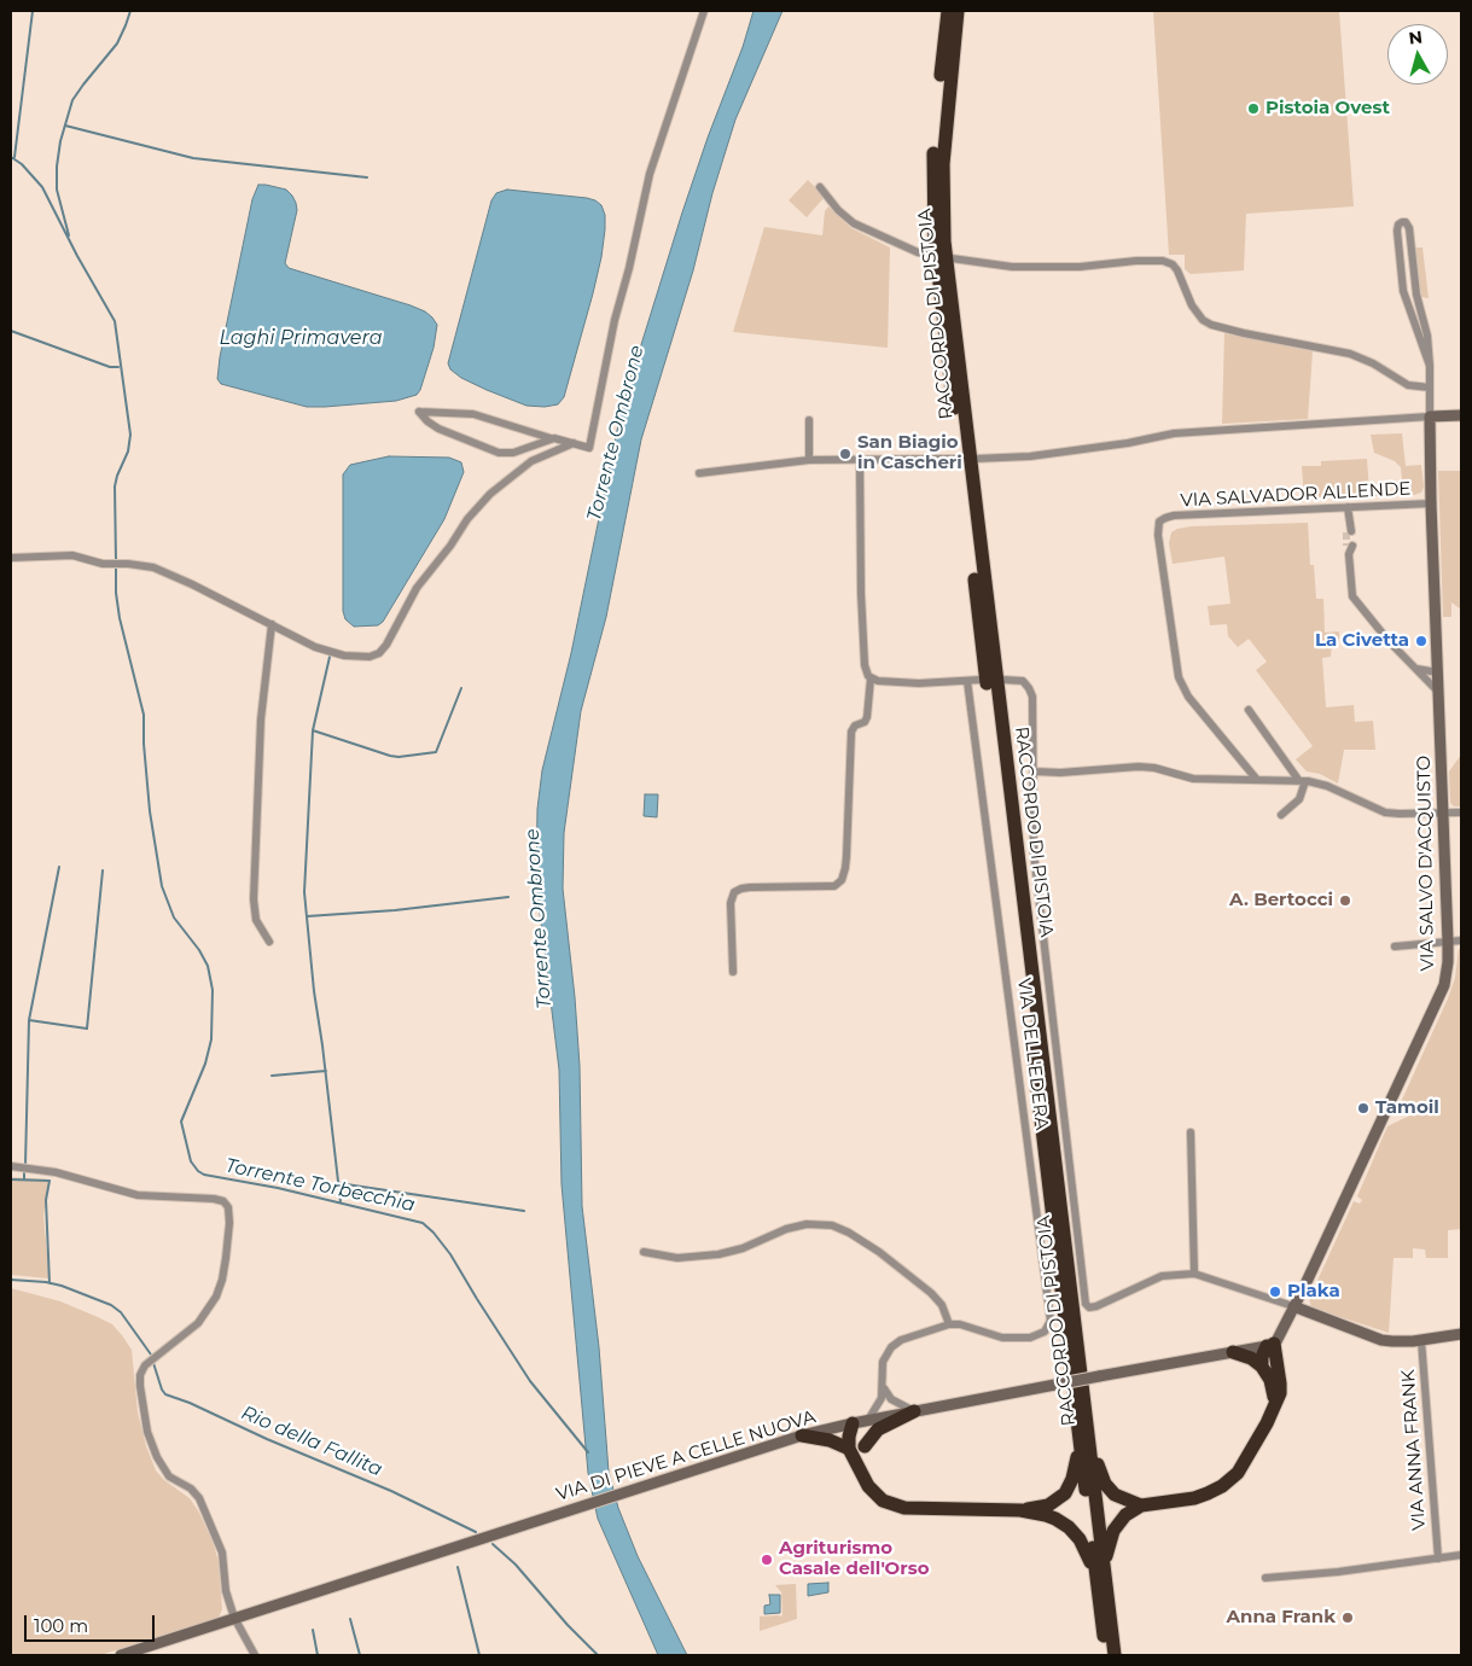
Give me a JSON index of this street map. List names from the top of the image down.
{
  "streets": {
    "highway": ["RACCORDO DI PISTOIA"],
    "main road": ["VIA SALVO D'ACQUISTO", "VIA DI PIEVE A CELLE NUOVA"],
    "street": ["VIA SALVADOR ALLENDE", "VIA DELL'EDERA", "VIA ANNA FRANK"]
  },
  "crossings": [
    ["VIA SALVADOR ALLENDE", "VIA SALVO D'ACQUISTO"],
    ["VIA SALVO D'ACQUISTO", "VIA DI PIEVE A CELLE NUOVA"]
  ],
  "water": [
    "Laghi Primavera",
    "Torrente Ombrone",
    "Torrente Torbecchia",
    "Rio della Fallita"
  ],
  "places": [
    "Pistoia Ovest",
    "San Biagio in Cascheri",
    "La Civetta",
    "A. Bertocci",
    "Tamoil",
    "Plaka",
    "Agriturismo Casale dell'Orso",
    "Anna Frank"
  ],
  "scale_bar": "100 m",
  "north": "top"
}
